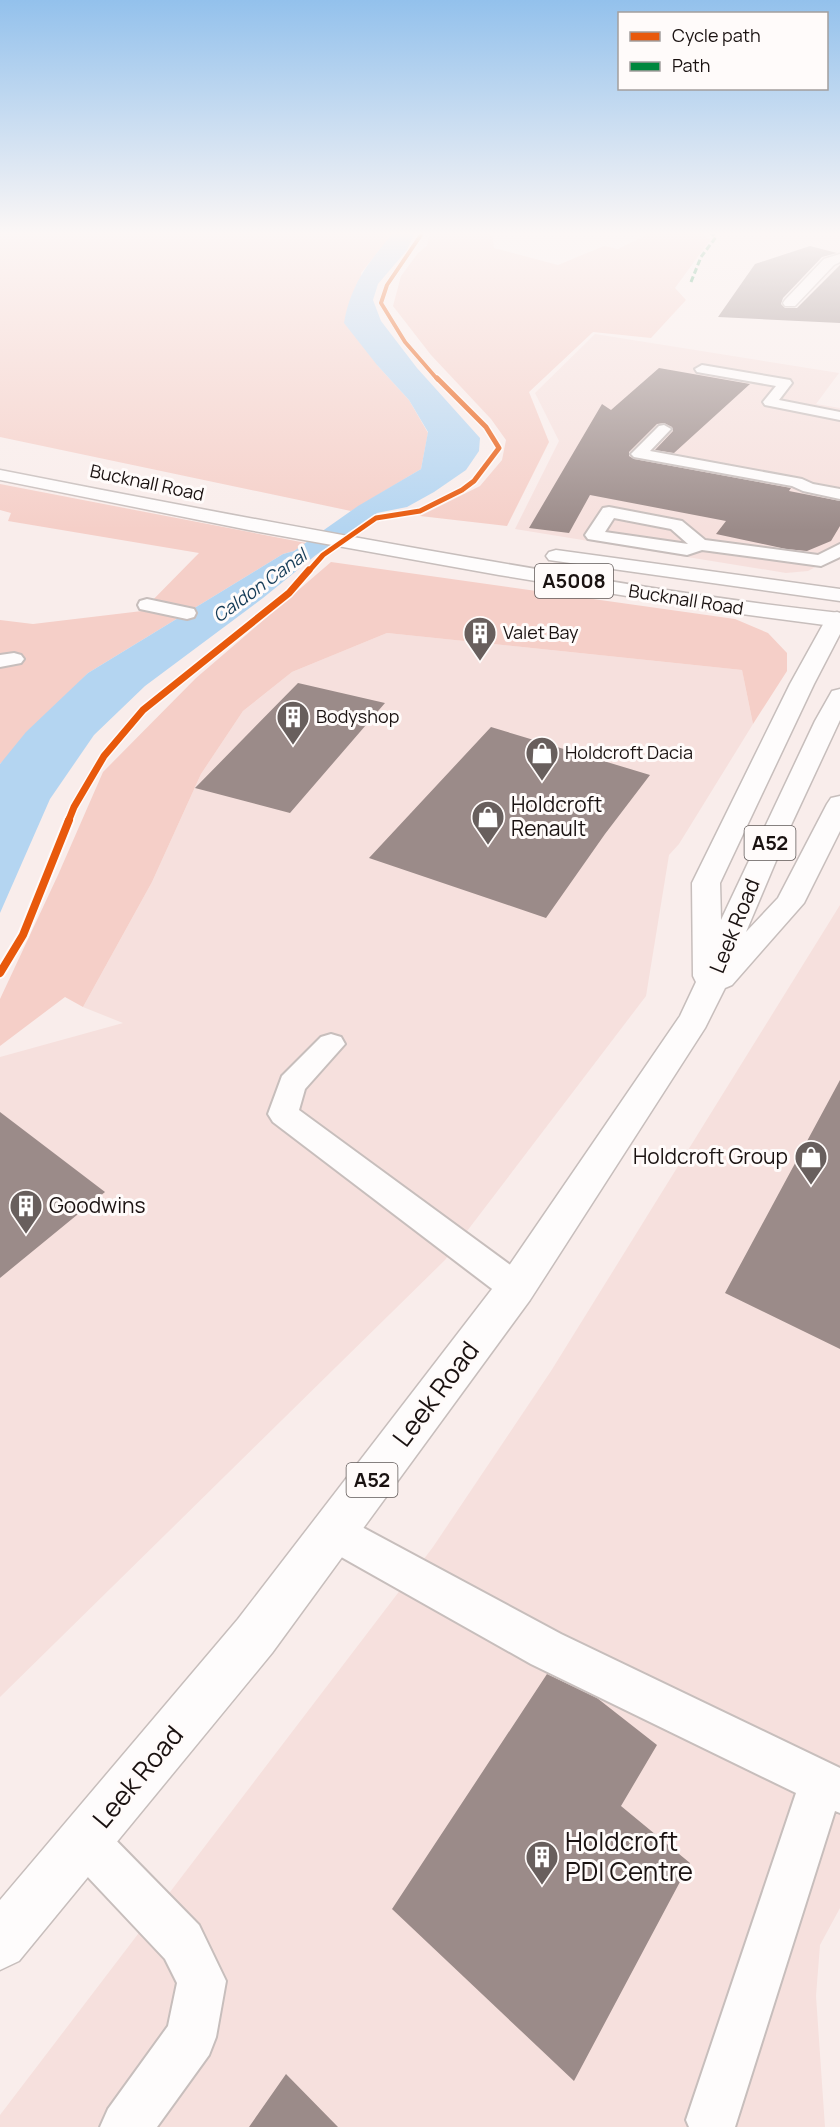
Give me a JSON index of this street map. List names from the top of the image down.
{
  "streets": {
    "main road": [
      "Bucknall Road",
      "A5008",
      "A52",
      "Leek Road"
    ]
  },
  "water": ["Caldon Canal"],
  "places": {
    "building": [
      "Valet Bay",
      "Bodyshop",
      "Goodwins",
      "Holdcroft PDI Centre"
    ],
    "shop": ["Holdcroft Dacia", "Holdcroft Renault", "Holdcroft Group"]
  },
  "legend": ["Cycle path", "Path"]
}
